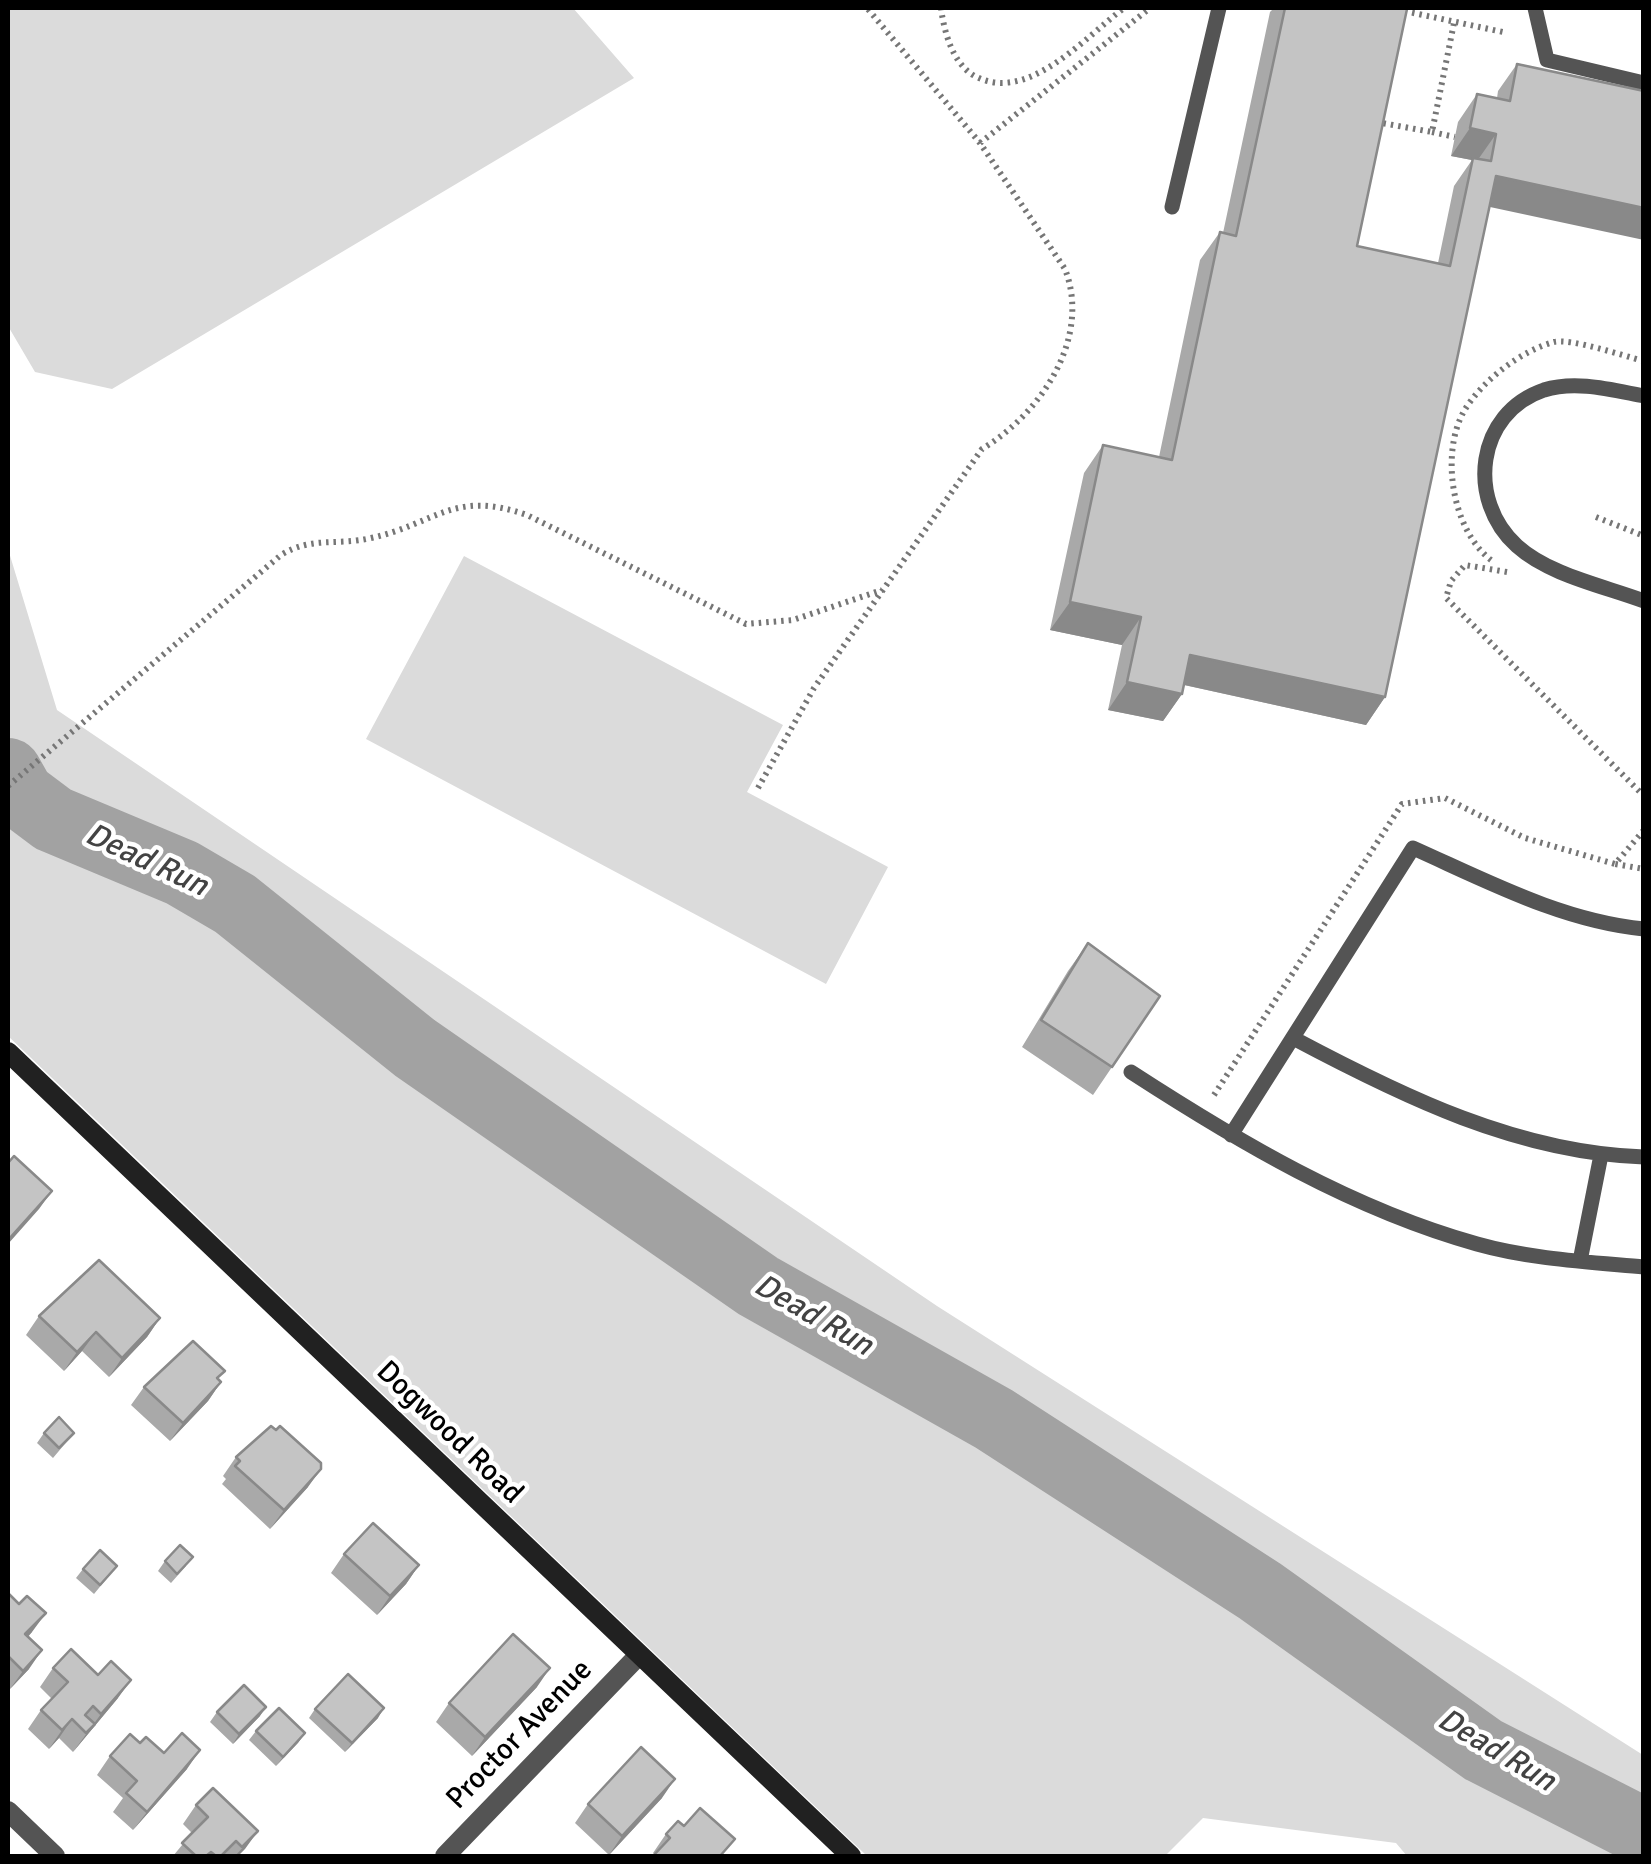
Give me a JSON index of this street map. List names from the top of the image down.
{
  "streets": {
    "street": ["Dogwood Road", "Proctor Avenue"]
  },
  "crossings": [
    ["Dogwood Road", "Proctor Avenue"]
  ],
  "water": ["Dead Run"]
}
